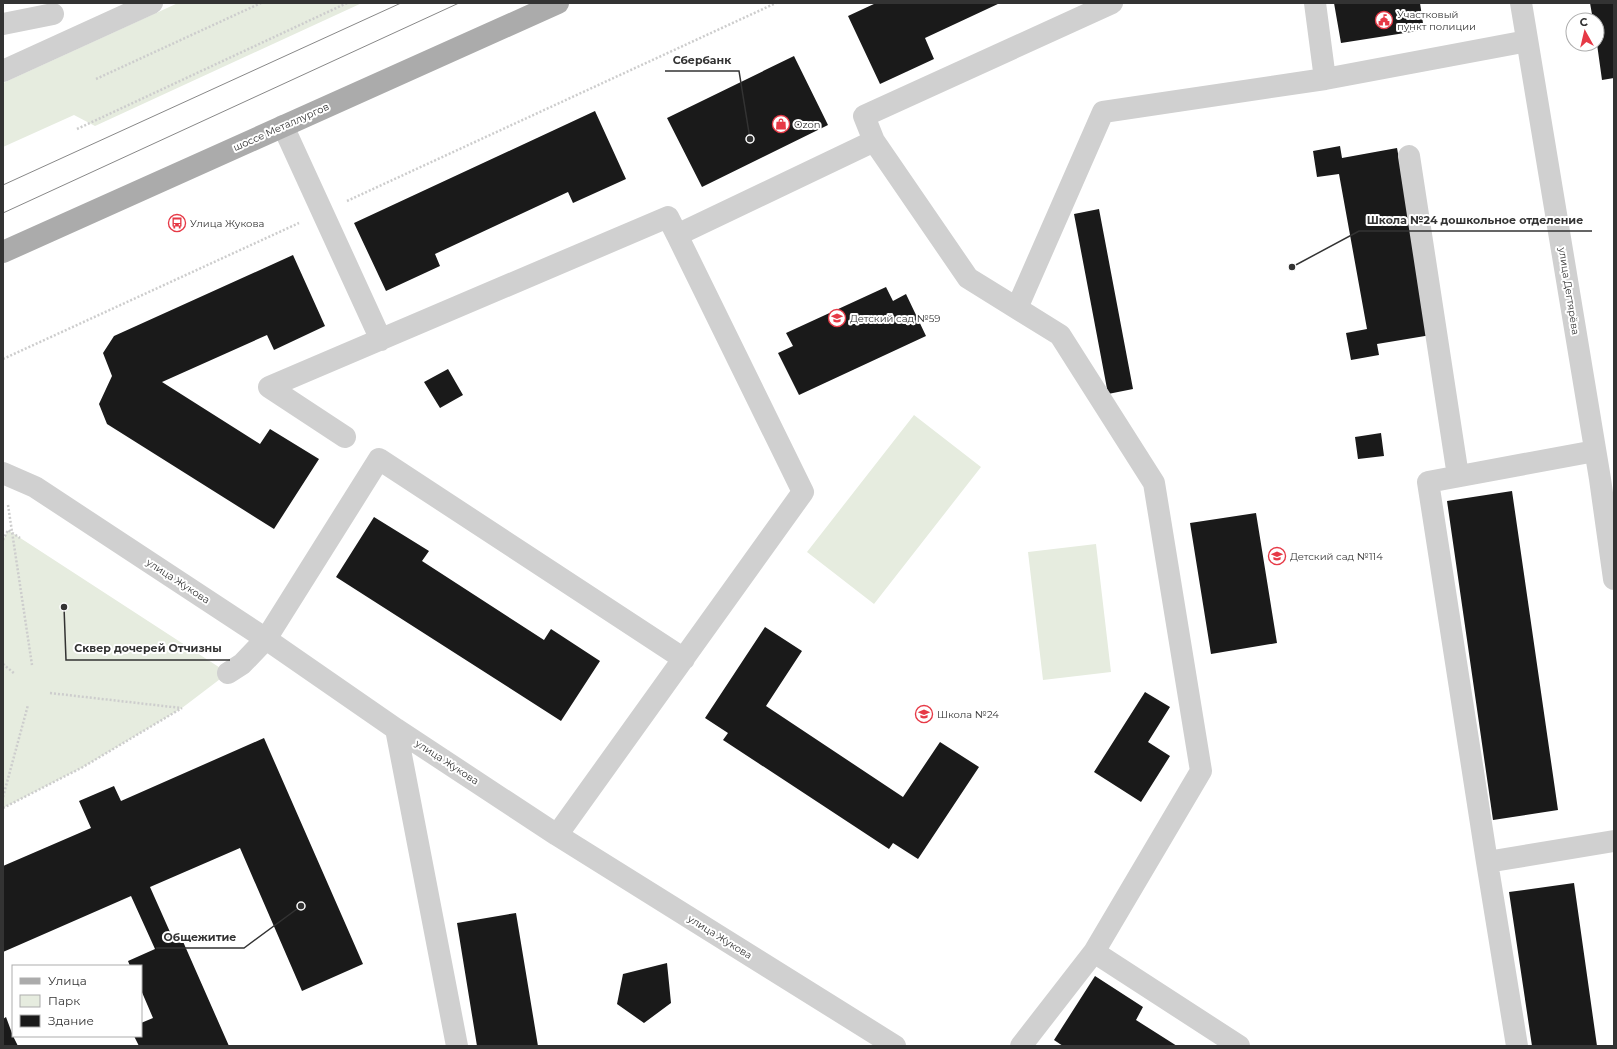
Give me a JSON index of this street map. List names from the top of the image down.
{
  "streets": {
    "main road": ["шоссе Металлургов"],
    "street": ["улица Дегтярёва", "улица Жукова"]
  },
  "places": {
    "public building": ["Участковый пункт полиции"],
    "shop": ["Ozon"],
    "other": [
      "Сбербанк",
      "Школа №24 дошкольное отделение",
      "Сквер дочерей Отчизны",
      "Общежитие"
    ],
    "bus stop": ["Улица Жукова"],
    "school or university": ["Детский сад №59", "Детский сад №114", "Школа №24"]
  },
  "legend": ["Улица", "Парк", "Здание"],
  "north": "top"
}
